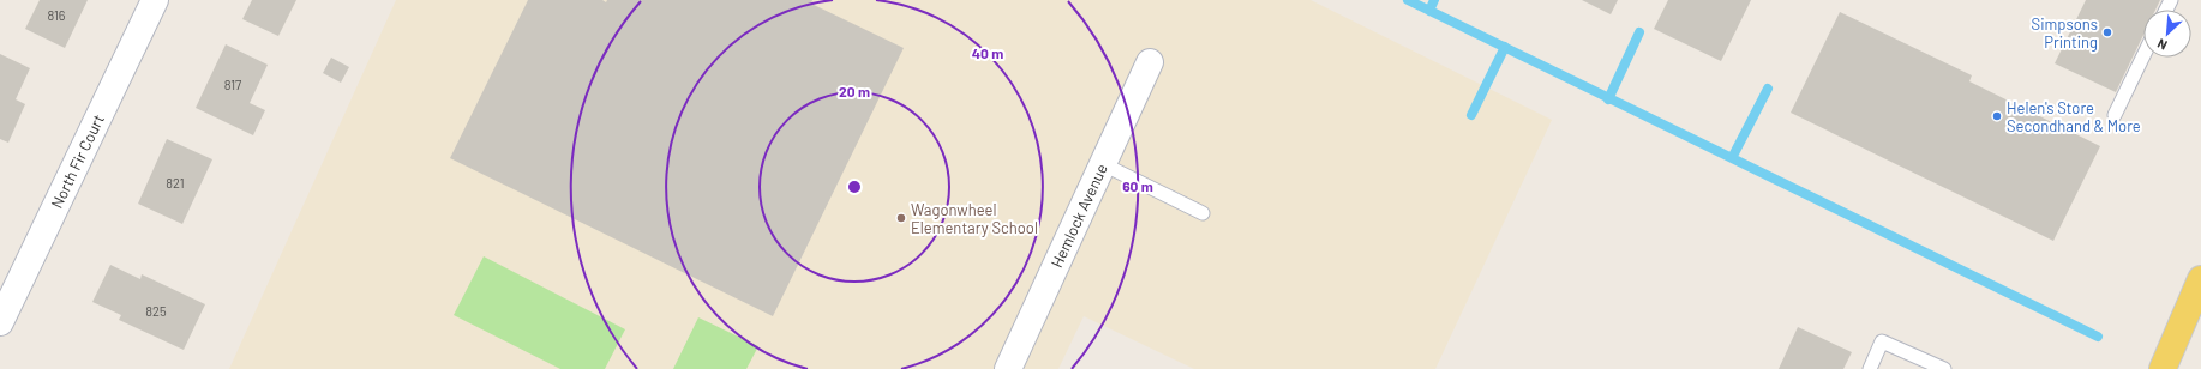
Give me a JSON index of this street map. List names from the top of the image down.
{
  "streets": {
    "street": ["North Fir Court", "Hemlock Avenue"]
  },
  "places": ["Simpsons Printing", "Helen's Store Secondhand & More", "Wagonwheel Elementary School"],
  "house_numbers": [
    "816",
    "817",
    "821",
    "825"
  ],
  "north": "bottom left",
  "rings": ["40 m", "20 m", "60 m"]
}
